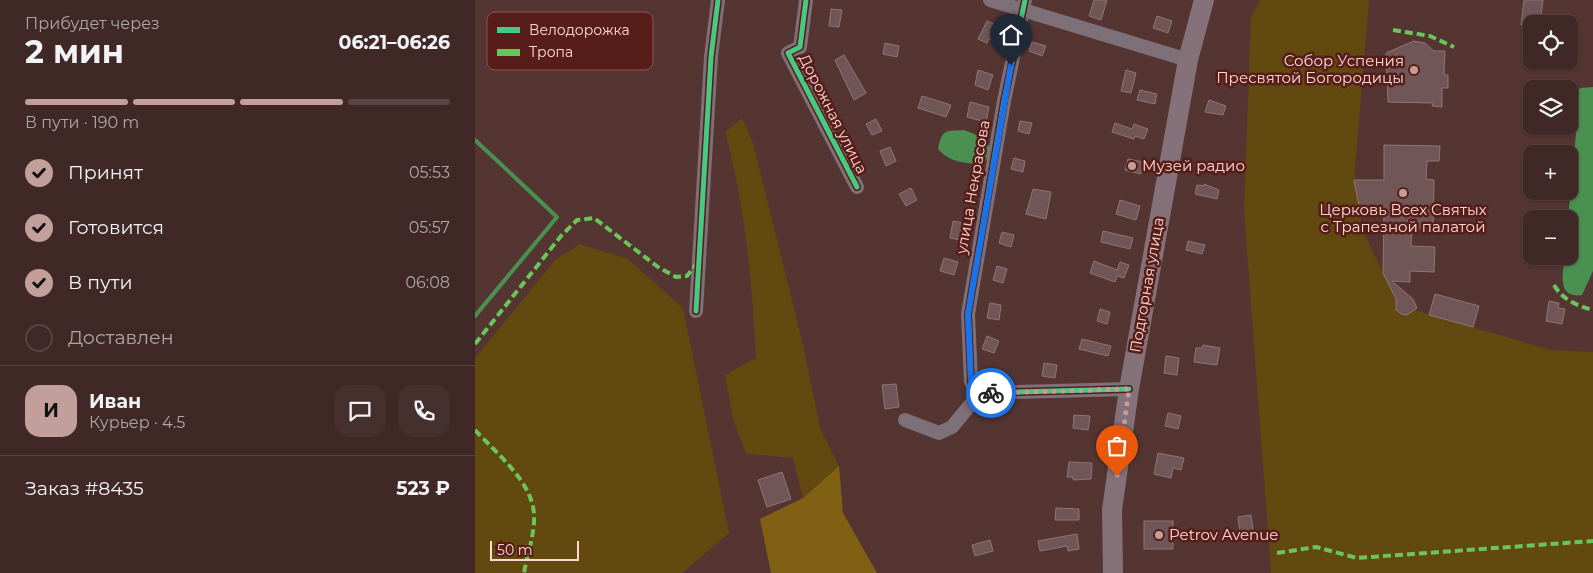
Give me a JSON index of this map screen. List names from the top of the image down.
{
  "streets": {
    "main road": ["Подгорная улица"],
    "street": ["Дорожная улица", "улица Некрасова"]
  },
  "places": [
    "Собор Успения Пресвятой Богородицы",
    "Музей радио",
    "Церковь Всех Святых с Трапезной палатой",
    "Petrov Avenue"
  ],
  "legend": ["Велодорожка", "Тропа"],
  "scale_bar": "50 m",
  "page": {
    "heading": ["2 мин", "Прибудет через", "06:21–06:26"],
    "panel": [
      "Иван",
      "Курьер · 4.5",
      "Заказ #8435",
      "523 ₽"
    ],
    "map_buttons": ["+", "−"],
    "bar": "В пути · 190 m",
    "list": [
      ["Принят", "05:53"],
      ["Готовится", "05:57"],
      ["В пути", "06:08"],
      "Доставлен"
    ],
    "round": "И",
    "scale": "50 m"
  }
}
